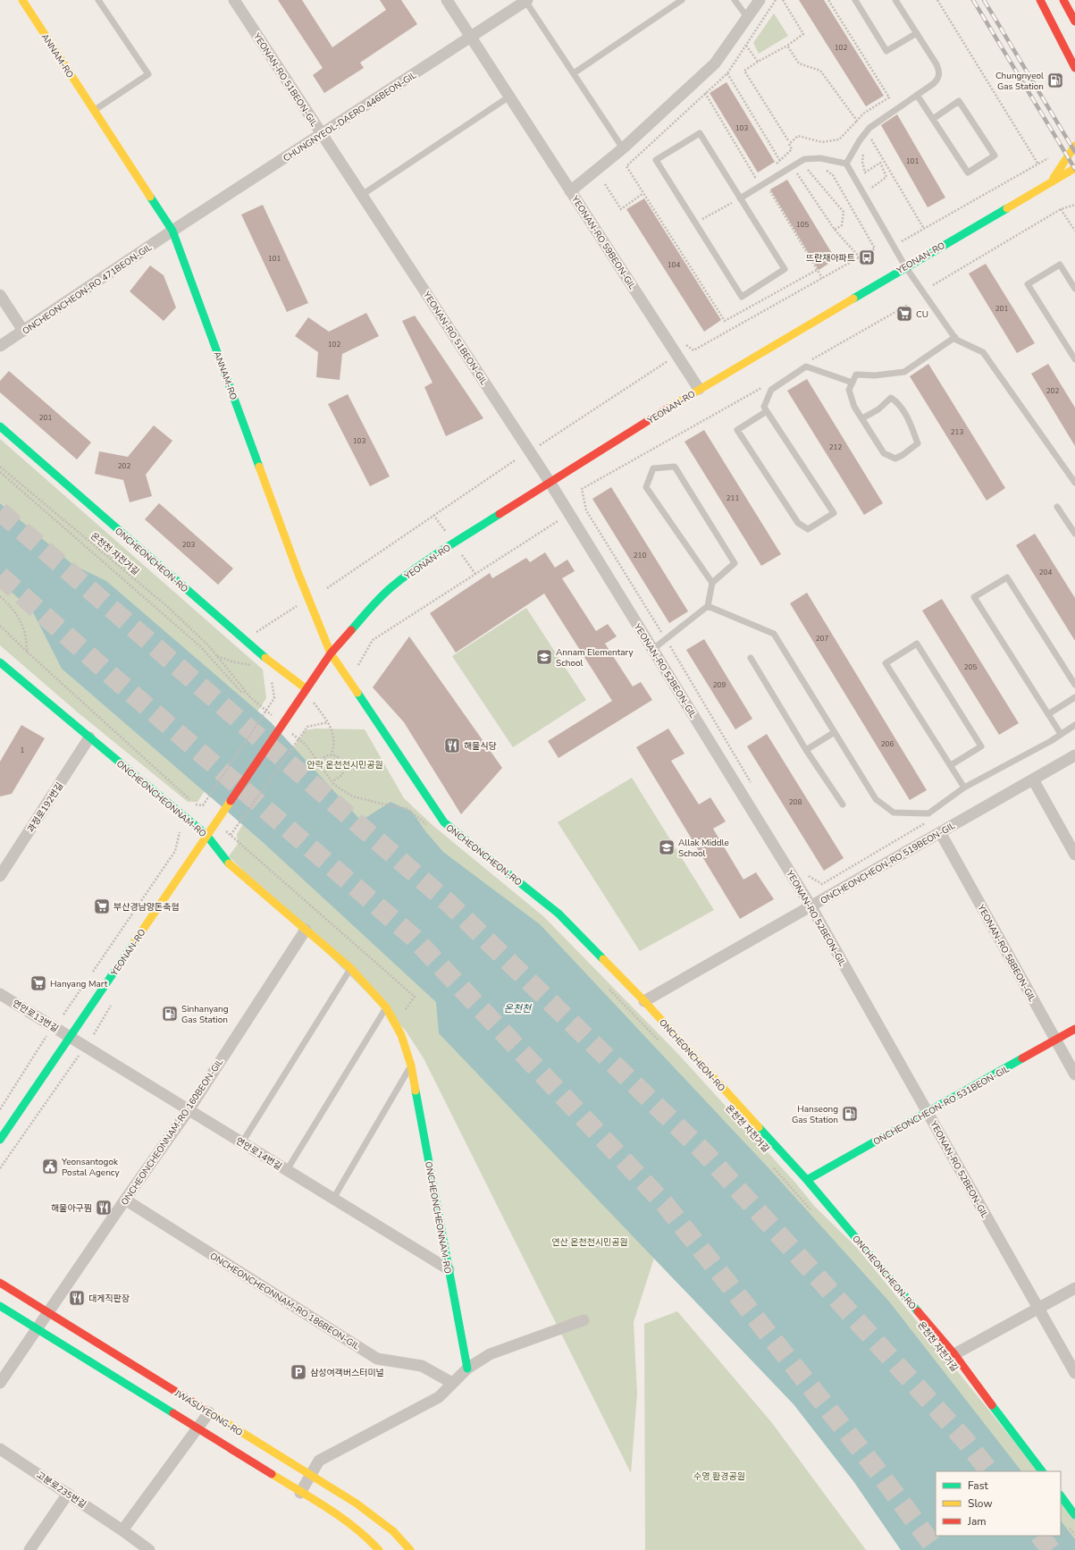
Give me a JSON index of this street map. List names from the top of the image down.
{
  "streets": {
    "street": [
      "ANNAM-RO",
      "YEONAN-RO 51BEON-GIL",
      "CHUNGNYEOL-DAERO 446BEON-GIL",
      "YEONAN-RO 59BEON-GIL",
      "YEONAN-RO",
      "ONCHEONCHEON-RO 471BEON-GIL",
      "ONCHEONCHEON-RO",
      "YEONAN-RO 52BEON-GIL",
      "ONCHEONCHEONNAM-RO",
      "과정로192번길",
      "ONCHEONCHEON-RO 519BEON-GIL",
      "YEONAN-RO 58BEON-GIL",
      "연안로13번길",
      "ONCHEONCHEON-RO 531BEON-GIL",
      "ONCHEONCHEONNAM-RO 160BEON-GIL",
      "연안로14번길",
      "ONCHEONCHEONNAM-RO 186BEON-GIL",
      "JWASUYEONG-RO",
      "고분로235번길"
    ],
    "path": ["온천천 자전거길"]
  },
  "crossings": [
    ["ANNAM-RO", "CHUNGNYEOL-DAERO 446BEON-GIL"],
    ["ANNAM-RO", "YEONAN-RO"],
    ["ANNAM-RO", "ONCHEONCHEON-RO 471BEON-GIL"],
    ["ANNAM-RO", "ONCHEONCHEON-RO"],
    ["YEONAN-RO 51BEON-GIL", "CHUNGNYEOL-DAERO 446BEON-GIL"],
    ["YEONAN-RO 51BEON-GIL", "YEONAN-RO"],
    ["YEONAN-RO 51BEON-GIL", "YEONAN-RO 52BEON-GIL"],
    ["CHUNGNYEOL-DAERO 446BEON-GIL", "YEONAN-RO 59BEON-GIL"],
    ["CHUNGNYEOL-DAERO 446BEON-GIL", "ONCHEONCHEON-RO 471BEON-GIL"],
    ["YEONAN-RO 59BEON-GIL", "YEONAN-RO"],
    ["YEONAN-RO", "ONCHEONCHEON-RO"],
    ["YEONAN-RO", "YEONAN-RO 52BEON-GIL"],
    ["YEONAN-RO", "ONCHEONCHEONNAM-RO"],
    ["YEONAN-RO", "연안로13번길"],
    ["YEONAN-RO", "연안로14번길"],
    ["온천천 자전거길", "ONCHEONCHEON-RO"],
    ["ONCHEONCHEON-RO", "ONCHEONCHEON-RO 519BEON-GIL"],
    ["ONCHEONCHEON-RO", "ONCHEONCHEON-RO 531BEON-GIL"],
    ["YEONAN-RO 52BEON-GIL", "ONCHEONCHEON-RO 519BEON-GIL"],
    ["YEONAN-RO 52BEON-GIL", "ONCHEONCHEON-RO 531BEON-GIL"],
    ["ONCHEONCHEONNAM-RO", "과정로192번길"],
    ["ONCHEONCHEONNAM-RO", "ONCHEONCHEONNAM-RO 160BEON-GIL"],
    ["ONCHEONCHEONNAM-RO", "연안로14번길"],
    ["ONCHEONCHEON-RO 519BEON-GIL", "YEONAN-RO 58BEON-GIL"],
    ["YEONAN-RO 58BEON-GIL", "ONCHEONCHEON-RO 531BEON-GIL"],
    ["연안로13번길", "연안로14번길"],
    ["ONCHEONCHEONNAM-RO 160BEON-GIL", "연안로14번길"],
    ["ONCHEONCHEONNAM-RO 160BEON-GIL", "ONCHEONCHEONNAM-RO 186BEON-GIL"],
    ["ONCHEONCHEONNAM-RO 160BEON-GIL", "JWASUYEONG-RO"]
  ],
  "water": ["온천천"],
  "parks": ["안락 온천천시민공원", "연산 온천천시민공원", "수영 환경공원"],
  "places": {
    "fuel station": ["Chungnyeol Gas Station", "Sinhanyang Gas Station", "Hanseong Gas Station"],
    "bus stop": ["뜨란채아파트"],
    "supermarket": ["CU", "부산경남양돈축협", "Hanyang Mart"],
    "school or university": ["Annam Elementary School", "Allak Middle School"],
    "restaurant": ["해물식당", "해물아구찜", "대게직판장"],
    "public building": ["Yeonsantogok Postal Agency"],
    "parking": ["삼성여객버스터미널"]
  },
  "house_numbers": [
    "102",
    "103",
    "101",
    "105",
    "101",
    "104",
    "201",
    "102",
    "202",
    "201",
    "213",
    "103",
    "212",
    "202",
    "211",
    "203",
    "210",
    "204",
    "207",
    "205",
    "209",
    "206",
    "1",
    "208"
  ],
  "legend": ["Fast", "Slow", "Jam"]
}
